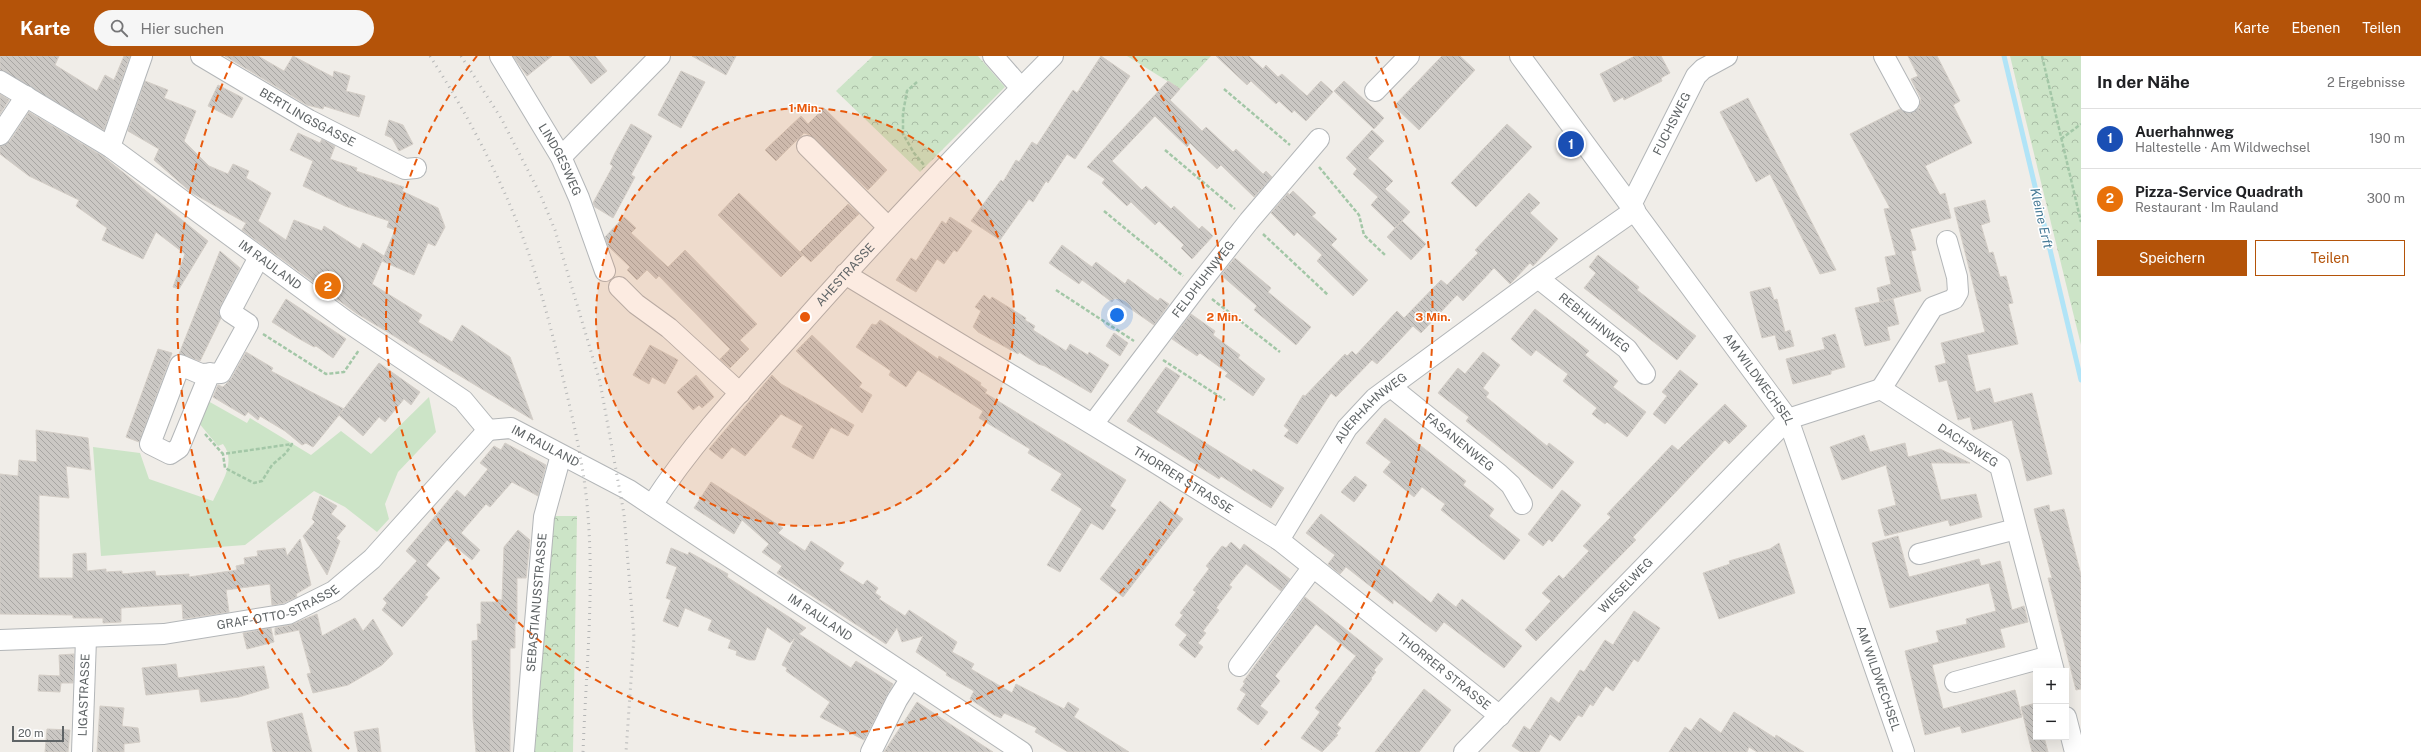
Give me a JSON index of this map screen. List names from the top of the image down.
{
  "streets": {
    "street": [
      "BERTLINGSGASSE",
      "FUCHSWEG",
      "LINDGESWEG",
      "IM RAULAND",
      "AHESTRASSE",
      "FELDHUHNWEG",
      "REBHUHNWEG",
      "AM WILDWECHSEL",
      "AUERHAHNWEG",
      "FASANENWEG",
      "DACHSWEG",
      "THORRER STRASSE",
      "WIESELWEG",
      "SEBASTIANUSSTRASSE",
      "GRAF-OTTO-STRASSE",
      "LIGASTRASSE"
    ]
  },
  "crossings": [
    ["FUCHSWEG", "AM WILDWECHSEL"],
    ["FUCHSWEG", "AUERHAHNWEG"],
    ["IM RAULAND", "AHESTRASSE"],
    ["IM RAULAND", "SEBASTIANUSSTRASSE"],
    ["IM RAULAND", "GRAF-OTTO-STRASSE"],
    ["AHESTRASSE", "THORRER STRASSE"],
    ["FELDHUHNWEG", "THORRER STRASSE"],
    ["REBHUHNWEG", "AUERHAHNWEG"],
    ["AM WILDWECHSEL", "AUERHAHNWEG"],
    ["AM WILDWECHSEL", "WIESELWEG"],
    ["AUERHAHNWEG", "FASANENWEG"],
    ["AUERHAHNWEG", "THORRER STRASSE"],
    ["THORRER STRASSE", "WIESELWEG"],
    ["GRAF-OTTO-STRASSE", "LIGASTRASSE"]
  ],
  "water": ["Kleine Erft"],
  "scale_bar": "20 m",
  "page": {
    "header": "Karte",
    "search": "Hier suchen",
    "nav": ["Karte", "Ebenen", "Teilen"],
    "heading": ["In der Nähe", "2 Ergebnisse"],
    "list": [
      {
        "mark": "1",
        "name": "Auerhahnweg",
        "note": "Haltestelle · Am Wildwechsel",
        "value": "190 m"
      },
      {
        "mark": "2",
        "name": "Pizza-Service Quadrath",
        "note": "Restaurant · Im Rauland",
        "value": "300 m"
      }
    ],
    "pins": ["1", "2"],
    "buttons": ["Speichern", "Teilen"],
    "map_buttons": ["+", "−"],
    "scale": "20 m"
  },
  "rings": ["1 Min.", "2 Min.", "3 Min."]
}
